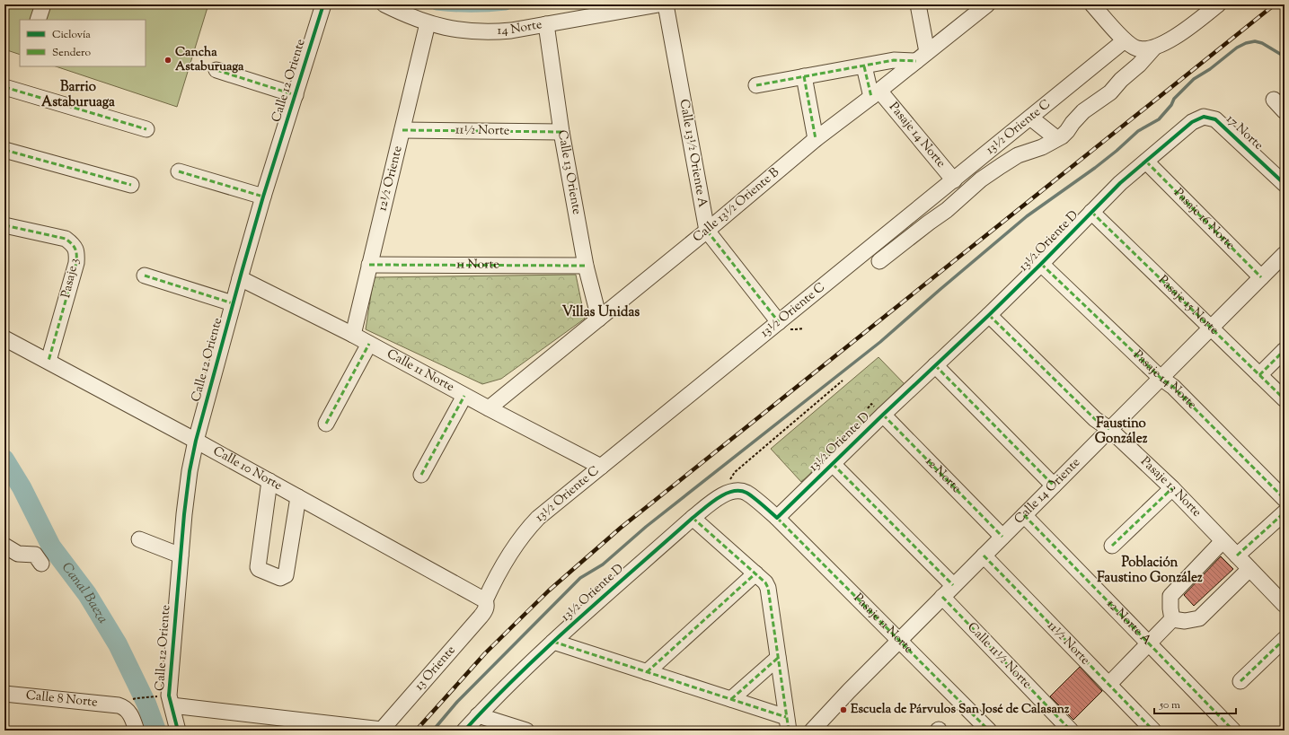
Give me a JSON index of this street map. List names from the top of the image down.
{
  "streets": {
    "street": [
      "14 Norte",
      "Calle 12 Oriente",
      "13½ Oriente C",
      "11½ Norte",
      "17 Norte",
      "Pasaje 14 Norte",
      "Calle 13½ Oriente A",
      "Calle 13 Oriente",
      "12½ Oriente",
      "Calle 13½ Oriente B",
      "Pasaje 16 Norte",
      "13½ Oriente D",
      "11 Norte",
      "Pasaje 3",
      "Pasaje 15 Norte",
      "Calle 11 Norte",
      "Calle 10 Norte",
      "12 Norte",
      "Pasaje 13 Norte",
      "Calle 14 Oriente",
      "12 Norte A",
      "Pasaje 11 Norte",
      "Calle 11½ Norte",
      "13 Oriente",
      "Calle 8 Norte"
    ]
  },
  "crossings": [
    ["14 Norte", "Calle 13 Oriente"],
    ["14 Norte", "12½ Oriente"],
    ["Calle 12 Oriente", "Calle 11 Norte"],
    ["Calle 12 Oriente", "Calle 10 Norte"],
    ["13½ Oriente C", "Pasaje 14 Norte"],
    ["13½ Oriente C", "Calle 13½ Oriente A"],
    ["13½ Oriente C", "Calle 11 Norte"],
    ["13½ Oriente C", "Calle 10 Norte"],
    ["13½ Oriente C", "13 Oriente"],
    ["11½ Norte", "Calle 13 Oriente"],
    ["11½ Norte", "12½ Oriente"],
    ["11½ Norte", "Calle 14 Oriente"],
    ["17 Norte", "13½ Oriente D"],
    ["Pasaje 14 Norte", "Calle 13½ Oriente B"],
    ["Pasaje 14 Norte", "13½ Oriente D"],
    ["Pasaje 14 Norte", "Calle 14 Oriente"],
    ["Calle 13½ Oriente A", "Calle 13½ Oriente B"],
    ["Calle 13 Oriente", "Calle 13½ Oriente B"],
    ["Calle 13 Oriente", "11 Norte"],
    ["12½ Oriente", "11 Norte"],
    ["12½ Oriente", "Calle 11 Norte"],
    ["Calle 13½ Oriente B", "Calle 11 Norte"],
    ["Pasaje 16 Norte", "13½ Oriente D"],
    ["Pasaje 16 Norte", "Calle 14 Oriente"],
    ["13½ Oriente D", "Pasaje 15 Norte"],
    ["13½ Oriente D", "12 Norte"],
    ["13½ Oriente D", "Pasaje 13 Norte"],
    ["13½ Oriente D", "Pasaje 11 Norte"],
    ["Pasaje 3", "Calle 10 Norte"],
    ["Pasaje 15 Norte", "Calle 14 Oriente"],
    ["Calle 10 Norte", "13 Oriente"],
    ["12 Norte", "Calle 14 Oriente"],
    ["Pasaje 13 Norte", "Calle 14 Oriente"],
    ["Calle 14 Oriente", "12 Norte A"],
    ["Calle 14 Oriente", "Pasaje 11 Norte"],
    ["Calle 14 Oriente", "Calle 11½ Norte"]
  ],
  "districts": [
    "Barrio Astaburuaga",
    "Villas Unidas",
    "Faustino González",
    "Población Faustino González"
  ],
  "water": ["Canal Baeza"],
  "places": ["Cancha Astaburuaga", "Escuela de Párvulos San José de Calasanz"],
  "legend": ["Ciclovía", "Sendero"],
  "scale_bar": "50 m"
}
